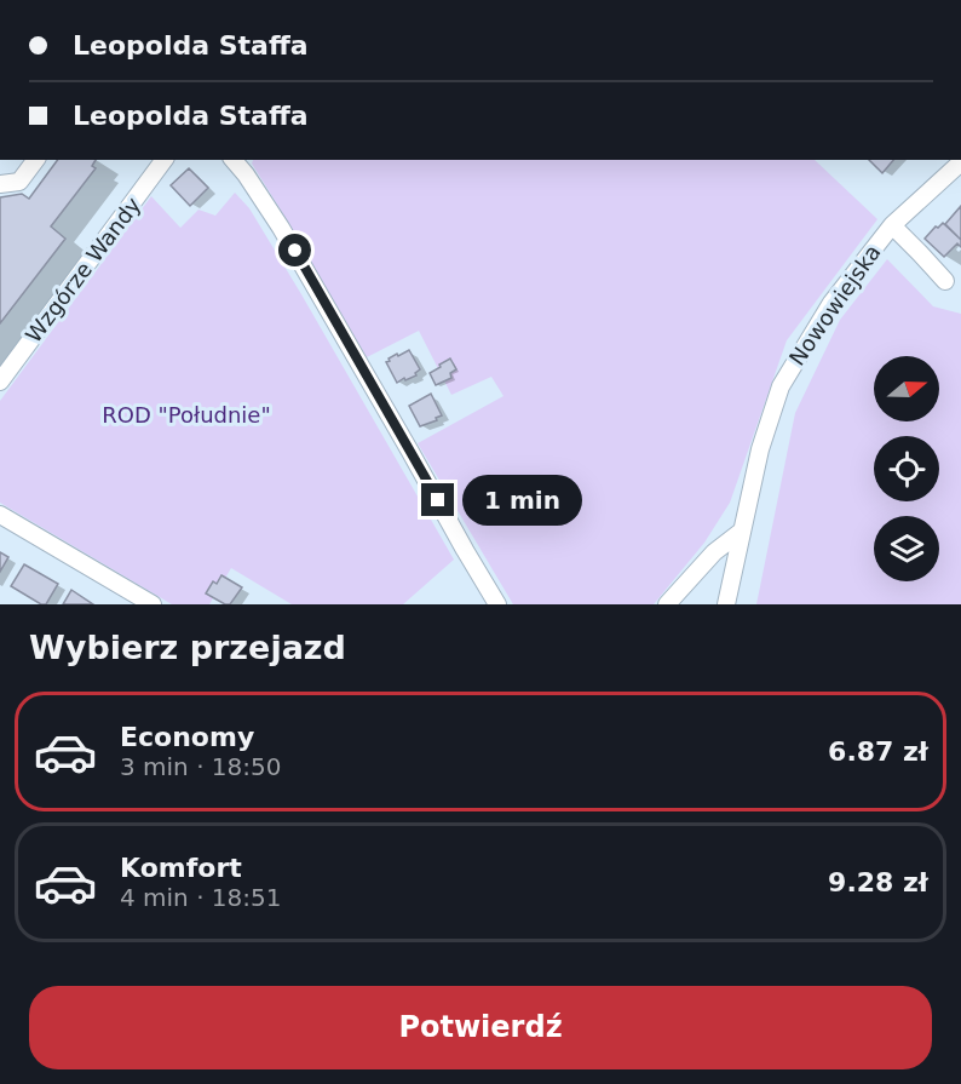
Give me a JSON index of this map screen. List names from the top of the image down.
{
  "streets": {
    "street": ["Wzgórze Wandy", "Nowowiejska"]
  },
  "parks": ["ROD \"Południe\""],
  "north": "right",
  "page": {
    "banner": ["Leopolda Staffa", "Leopolda Staffa"],
    "bubble": "1 min",
    "heading": "Wybierz przejazd",
    "list": [
      {
        "name": "Economy",
        "note": "3 min · 18:50",
        "value": "6.87 zł"
      },
      {
        "name": "Komfort",
        "note": "4 min · 18:51",
        "value": "9.28 zł"
      }
    ],
    "buttons": "Potwierdź"
  }
}
